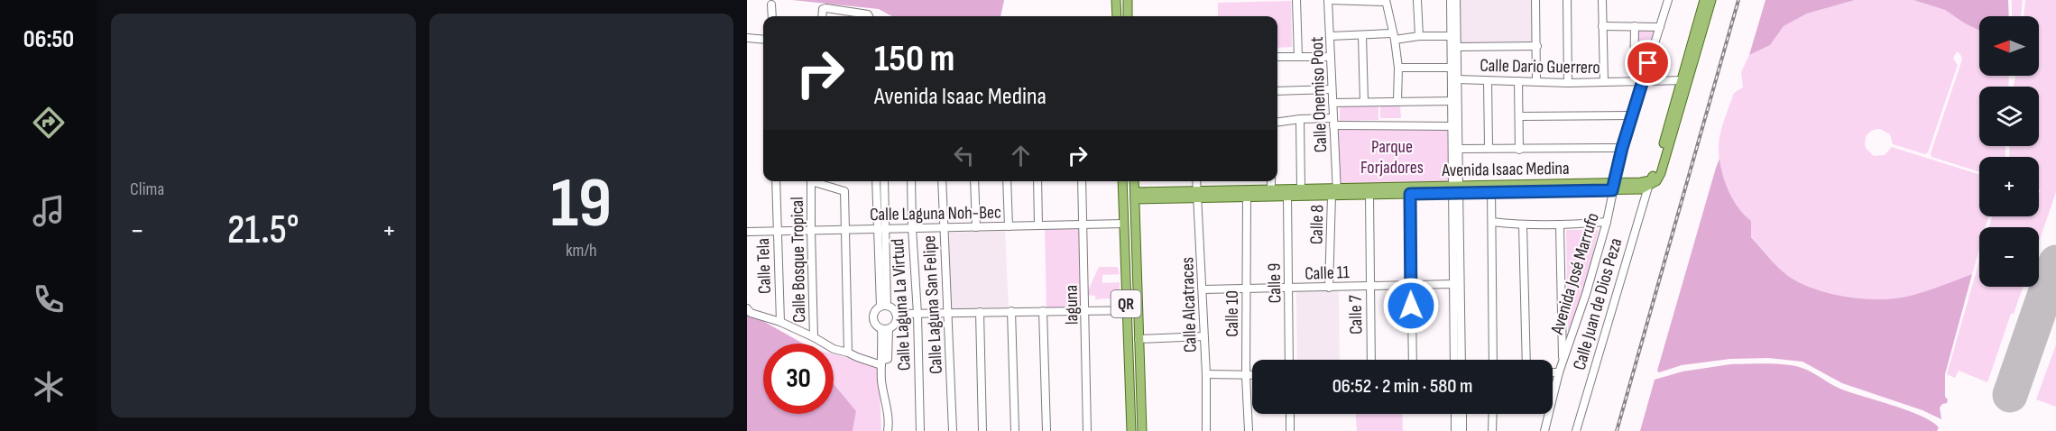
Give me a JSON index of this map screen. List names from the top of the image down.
{
  "streets": {
    "main road": ["Avenida Isaac Medina", "QR", "Calle Juan de Dios Peza"],
    "street": [
      "Calle Dario Guerrero",
      "Calle Onemiso Poot",
      "Calle Laguna Noh-Bec",
      "Calle 8",
      "Calle Bosque Tropical",
      "Calle Tela",
      "Calle 11",
      "Avenida José Marrufo",
      "Calle 9",
      "Calle Laguna La Virtud",
      "Calle Laguna San Felipe",
      "laguna",
      "Calle Alcatraces",
      "Calle 10",
      "Calle 7"
    ]
  },
  "crossings": [
    ["Calle Dario Guerrero", "Avenida José Marrufo"],
    ["Calle Dario Guerrero", "Calle Juan de Dios Peza"],
    ["Calle Onemiso Poot", "Avenida Isaac Medina"],
    ["Calle Onemiso Poot", "Calle 8"],
    ["Avenida Isaac Medina", "Calle 8"],
    ["Avenida Isaac Medina", "Avenida José Marrufo"],
    ["Avenida Isaac Medina", "Calle 9"],
    ["Avenida Isaac Medina", "QR"],
    ["Avenida Isaac Medina", "Calle Juan de Dios Peza"],
    ["Avenida Isaac Medina", "Calle Alcatraces"],
    ["Avenida Isaac Medina", "Calle 10"],
    ["Avenida Isaac Medina", "Calle 7"],
    ["Calle Laguna Noh-Bec", "Calle Bosque Tropical"],
    ["Calle Laguna Noh-Bec", "Calle Tela"],
    ["Calle Laguna Noh-Bec", "QR"],
    ["Calle Laguna Noh-Bec", "Calle Laguna La Virtud"],
    ["Calle Laguna Noh-Bec", "Calle Laguna San Felipe"],
    ["Calle Laguna Noh-Bec", "laguna"],
    ["Calle 8", "Calle 11"],
    ["Calle 11", "Calle 9"],
    ["Calle 11", "Calle Alcatraces"],
    ["Calle 11", "Calle 10"],
    ["Calle 11", "Calle 7"]
  ],
  "parks": ["Parque Forjadores"],
  "north": "left",
  "page": {
    "tabs": "06:50",
    "tile": [
      "Clima",
      ["19", "km/h"]
    ],
    "map_buttons": ["+", "−"],
    "turn": ["150 m", "Avenida Isaac Medina"],
    "heat": ["−", "21.5°", "+"],
    "limit": "30",
    "trip": "06:52 · 2 min · 580 m"
  }
}
